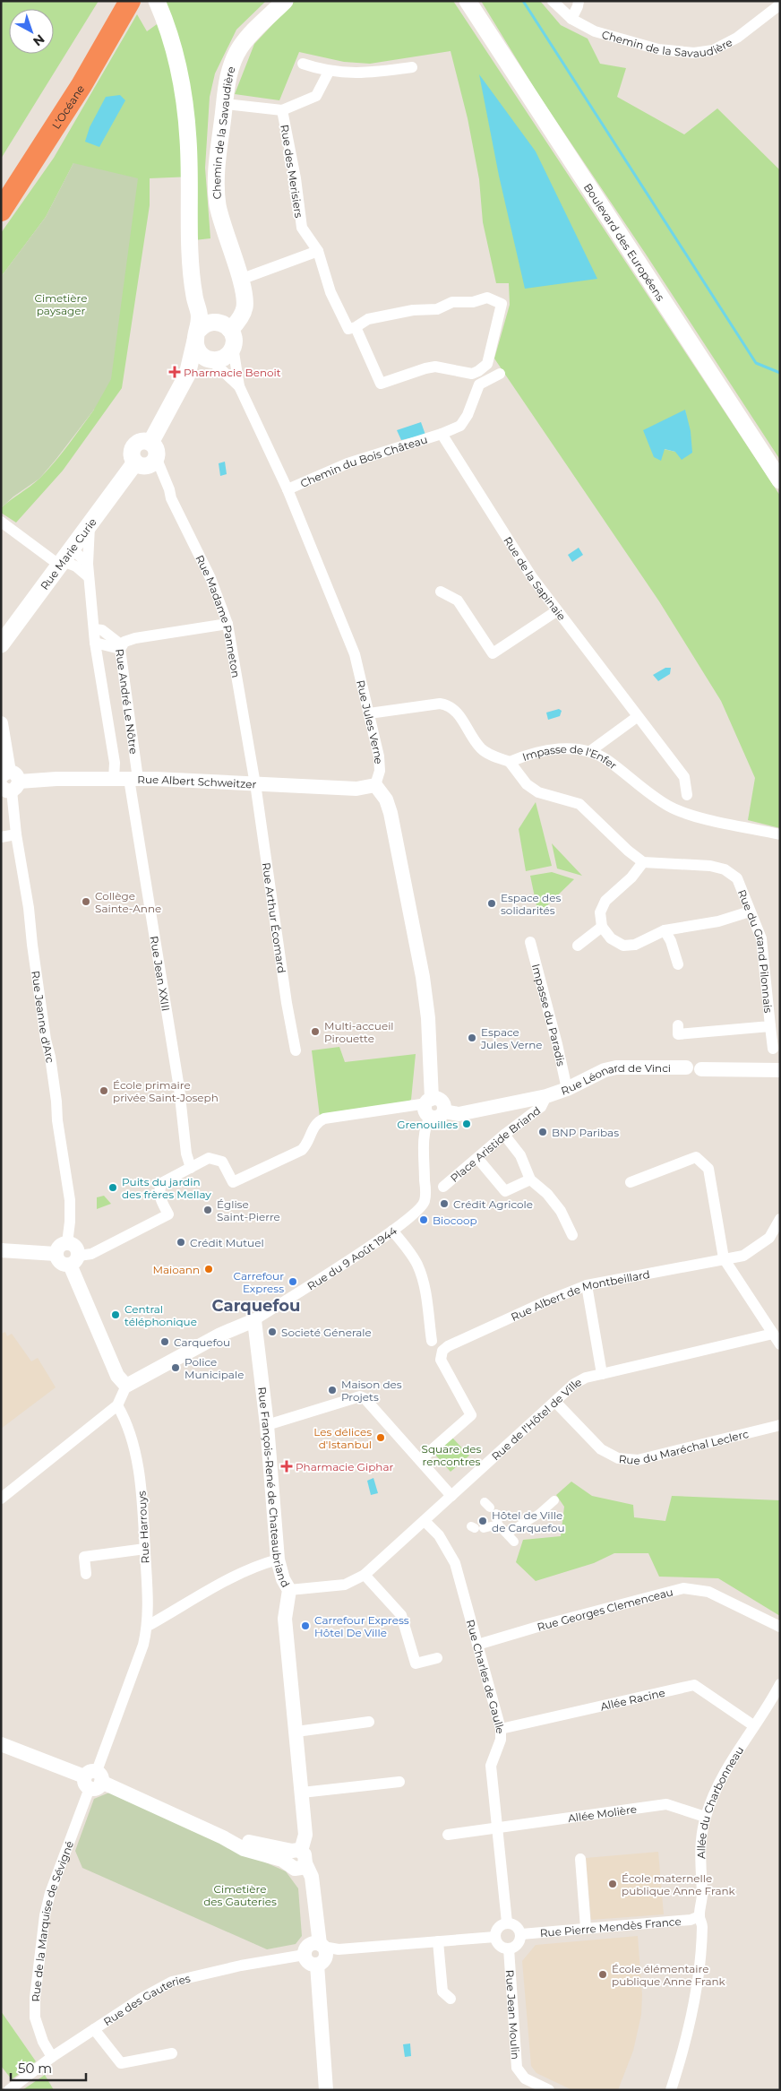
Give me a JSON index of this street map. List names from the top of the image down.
{
  "streets": {
    "highway": ["L’Océane"],
    "main road": ["Chemin de la Savaudière", "Boulevard des Européens", "Rue Marie Curie"],
    "street": [
      "Rue des Merisiers",
      "Chemin du Bois Château",
      "Rue de la Sapinaie",
      "Rue Madame Panneton",
      "Rue André Le Nôtre",
      "Rue Jules Verne",
      "Impasse de l'Enfer",
      "Rue Albert Schweitzer",
      "Rue Arthur Écomard",
      "Rue du Grand Pilonnais",
      "Rue Jean XXIII",
      "Impasse du Paradis",
      "Rue Jeanne d'Arc",
      "Rue Léonard de Vinci",
      "Place Aristide Briand",
      "Rue du 9 Août 1944",
      "Rue Albert de Montbeillard",
      "Rue de l'Hôtel de Ville",
      "Rue du Maréchal Leclerc",
      "Rue François-René de Chateaubriand",
      "Rue Harrouys",
      "Rue Georges Clemenceau",
      "Rue Charles de Gaulle",
      "Allée Racine",
      "Allée du Charbonneau",
      "Allée Molière",
      "Rue de la Marquise de Sévigné",
      "Rue Pierre Mendès France",
      "Rue des Gauteries",
      "Rue Jean Moulin"
    ]
  },
  "crossings": [
    ["Chemin de la Savaudière", "Rue Jules Verne"],
    ["Chemin du Bois Château", "Rue de la Sapinaie"],
    ["Chemin du Bois Château", "Rue Jules Verne"],
    ["Rue Marie Curie", "Rue Madame Panneton"],
    ["Rue Marie Curie", "Rue André Le Nôtre"],
    ["Rue Madame Panneton", "Rue Albert Schweitzer"],
    ["Rue Madame Panneton", "Rue Arthur Écomard"],
    ["Rue André Le Nôtre", "Rue Albert Schweitzer"],
    ["Rue André Le Nôtre", "Rue Jean XXIII"],
    ["Rue Jules Verne", "Impasse de l'Enfer"],
    ["Rue Jules Verne", "Rue Albert Schweitzer"],
    ["Rue Albert Schweitzer", "Rue Arthur Écomard"],
    ["Rue Albert Schweitzer", "Rue Jean XXIII"],
    ["Rue Albert Schweitzer", "Rue Jeanne d'Arc"],
    ["Impasse du Paradis", "Rue Léonard de Vinci"],
    ["Rue Léonard de Vinci", "Place Aristide Briand"],
    ["Place Aristide Briand", "Rue du 9 Août 1944"],
    ["Rue du 9 Août 1944", "Rue François-René de Chateaubriand"],
    ["Rue de l'Hôtel de Ville", "Rue du Maréchal Leclerc"],
    ["Rue de l'Hôtel de Ville", "Rue François-René de Chateaubriand"],
    ["Rue de l'Hôtel de Ville", "Rue Charles de Gaulle"],
    ["Rue François-René de Chateaubriand", "Rue des Gauteries"],
    ["Rue Harrouys", "Rue de la Marquise de Sévigné"],
    ["Rue Georges Clemenceau", "Rue Charles de Gaulle"],
    ["Rue Charles de Gaulle", "Allée Racine"],
    ["Rue Charles de Gaulle", "Allée Molière"],
    ["Rue Charles de Gaulle", "Rue Pierre Mendès France"],
    ["Rue Charles de Gaulle", "Rue Jean Moulin"],
    ["Allée Racine", "Allée du Charbonneau"],
    ["Allée du Charbonneau", "Allée Molière"],
    ["Allée du Charbonneau", "Rue Pierre Mendès France"],
    ["Rue de la Marquise de Sévigné", "Rue des Gauteries"],
    ["Rue Pierre Mendès France", "Rue Jean Moulin"]
  ],
  "districts": ["Carquefou"],
  "parks": ["Cimetière paysager", "Square des rencontres", "Cimetière des Gauteries"],
  "places": {
    "health": ["Pharmacie Benoit", "Pharmacie Giphar"],
    "other": [
      "Collège Sainte-Anne",
      "Espace des solidarités",
      "Multi-accueil Pirouette",
      "Espace Jules Verne",
      "École primaire privée Saint-Joseph",
      "Grenouilles",
      "BNP Paribas",
      "Puits du jardin des frères Mellay",
      "Crédit Agricole",
      "Église Saint-Pierre",
      "Biocoop",
      "Crédit Mutuel",
      "Maioann",
      "Carrefour Express",
      "Central téléphonique",
      "Societé Génerale",
      "Carquefou",
      "Police Municipale",
      "Maison des Projets",
      "Les délices d'Istanbul",
      "Hôtel de Ville de Carquefou",
      "Carrefour Express Hôtel De Ville",
      "École maternelle publique Anne Frank",
      "École élémentaire publique Anne Frank"
    ]
  },
  "scale_bar": "50 m",
  "north": "bottom right"
}
